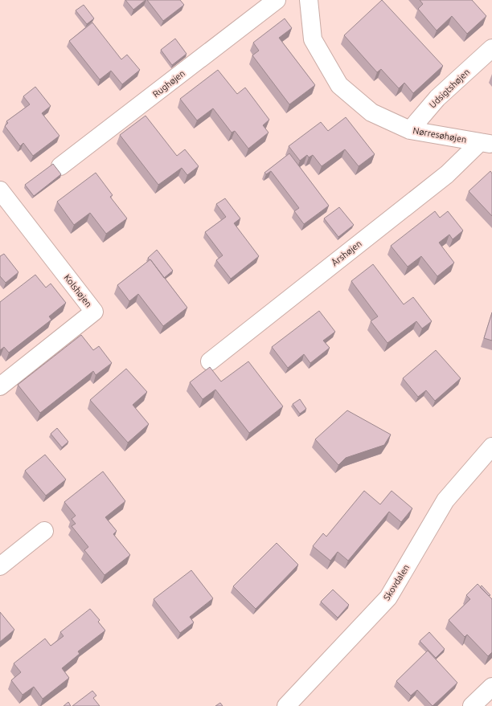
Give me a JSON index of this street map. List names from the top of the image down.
{
  "streets": {
    "street": [
      "Rughøjen",
      "Udsigtshøjen",
      "Nørresøhøjen",
      "Årshøjen",
      "Kolshøjen",
      "Skovdalen"
    ]
  },
  "crossings": [
    ["Udsigtshøjen", "Nørresøhøjen"],
    ["Nørresøhøjen", "Årshøjen"]
  ]
}
